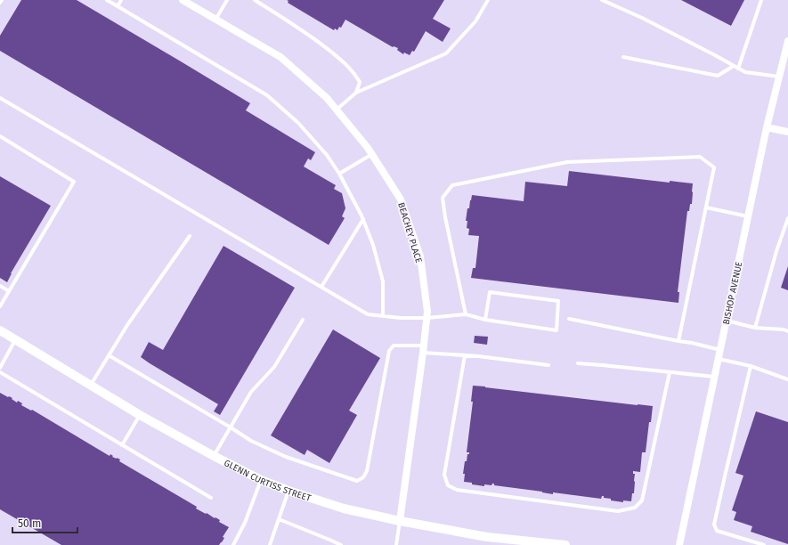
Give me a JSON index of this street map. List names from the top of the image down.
{
  "streets": {
    "street": ["BEACHEY PLACE", "BISHOP AVENUE", "GLENN CURTISS STREET"]
  },
  "crossings": [
    ["BEACHEY PLACE", "GLENN CURTISS STREET"]
  ],
  "scale_bar": "50 m"
}
